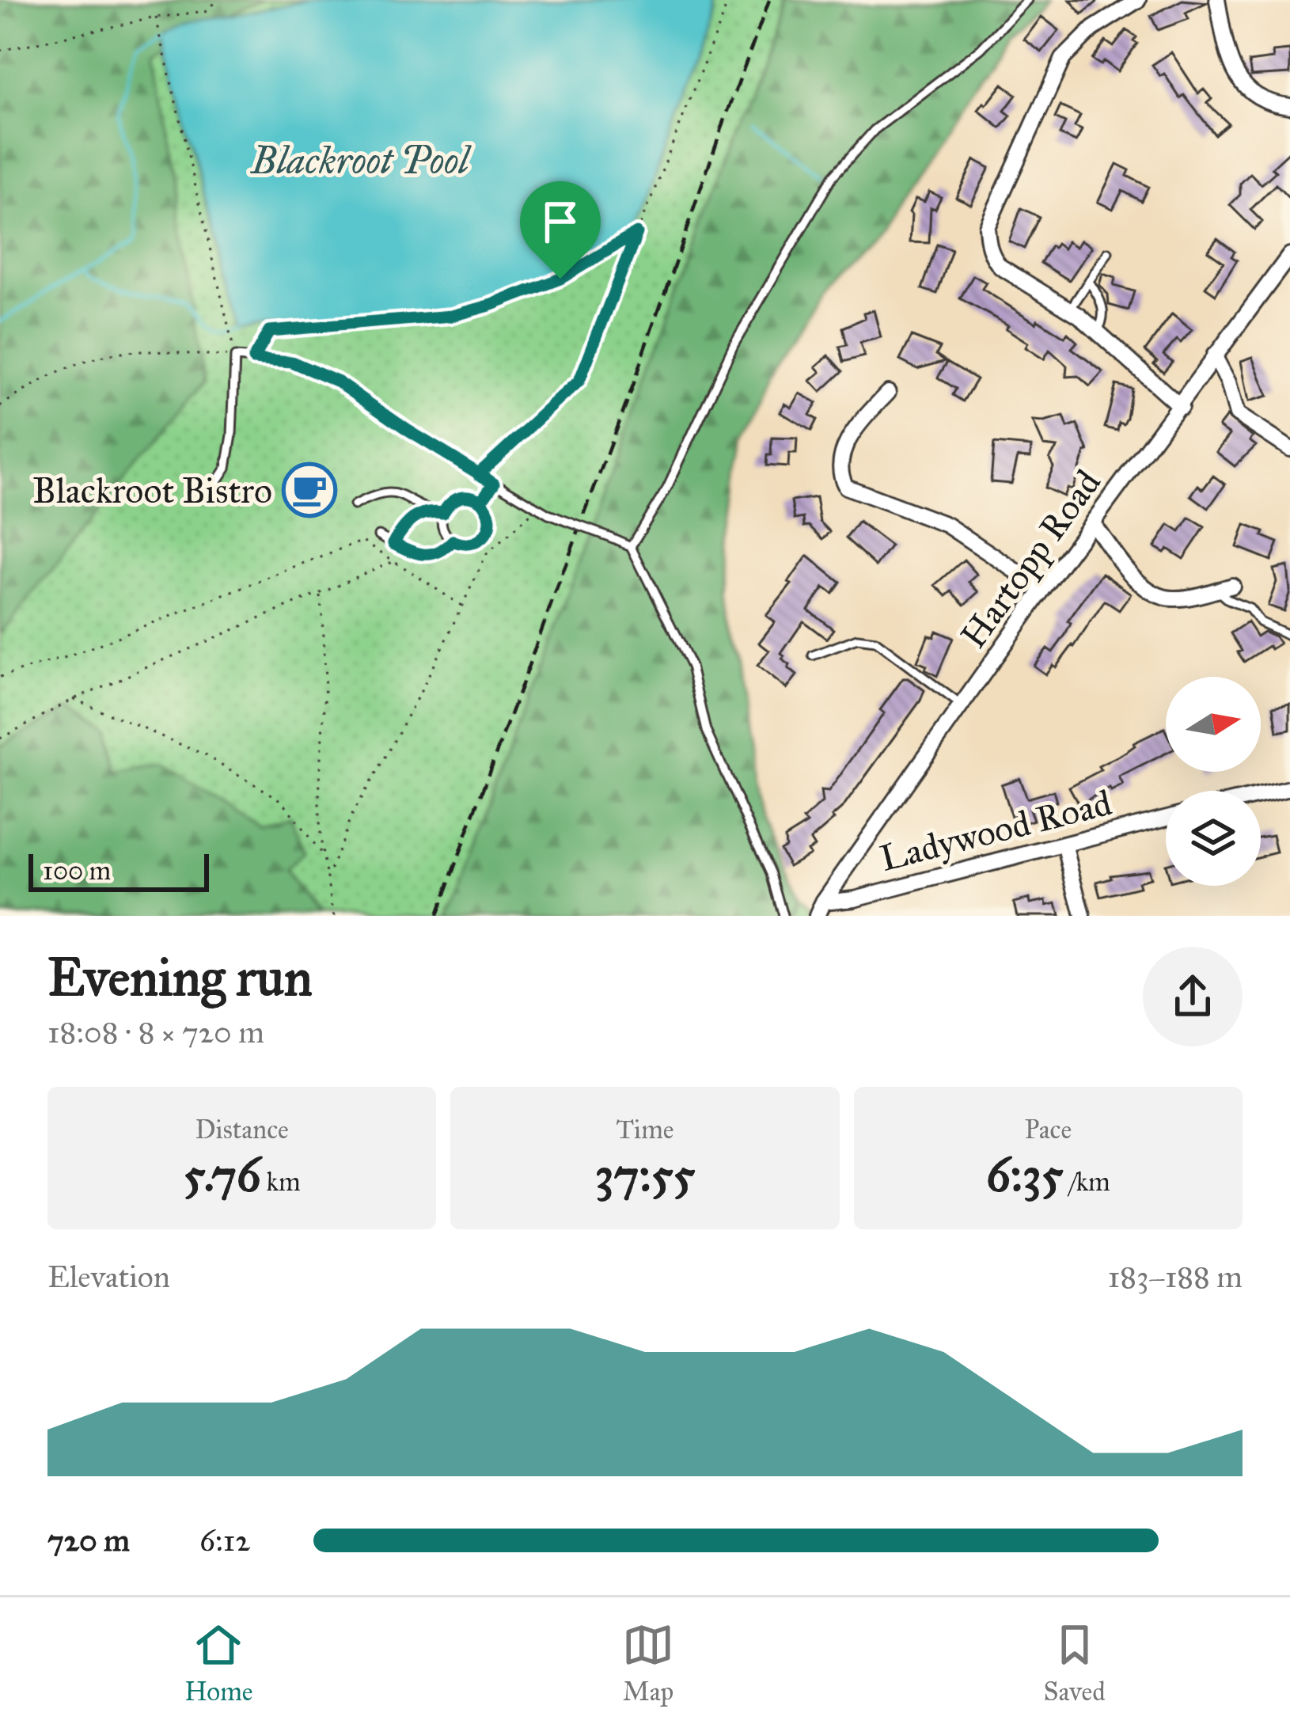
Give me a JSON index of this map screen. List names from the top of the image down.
{
  "streets": {
    "street": ["Hartopp Road", "Ladywood Road"]
  },
  "crossings": [
    ["Hartopp Road", "Ladywood Road"]
  ],
  "water": ["Blackroot Pool"],
  "places": {
    "cafe": ["Blackroot Bistro"]
  },
  "scale_bar": "100 m",
  "north": "right",
  "page": {
    "scale": "100 m",
    "heading": ["Evening run", "18:08 · 8 × 720 m"],
    "stats": [
      ["Distance", "5.76 km"],
      ["Time", "37:55"],
      ["Pace", "6:35 /km"]
    ],
    "chart": ["Elevation", "183–188 m"],
    "list": [
      {
        "name": "720 m",
        "note": "6:12"
      }
    ],
    "tabs": ["Home", "Map", "Saved"]
  }
}
